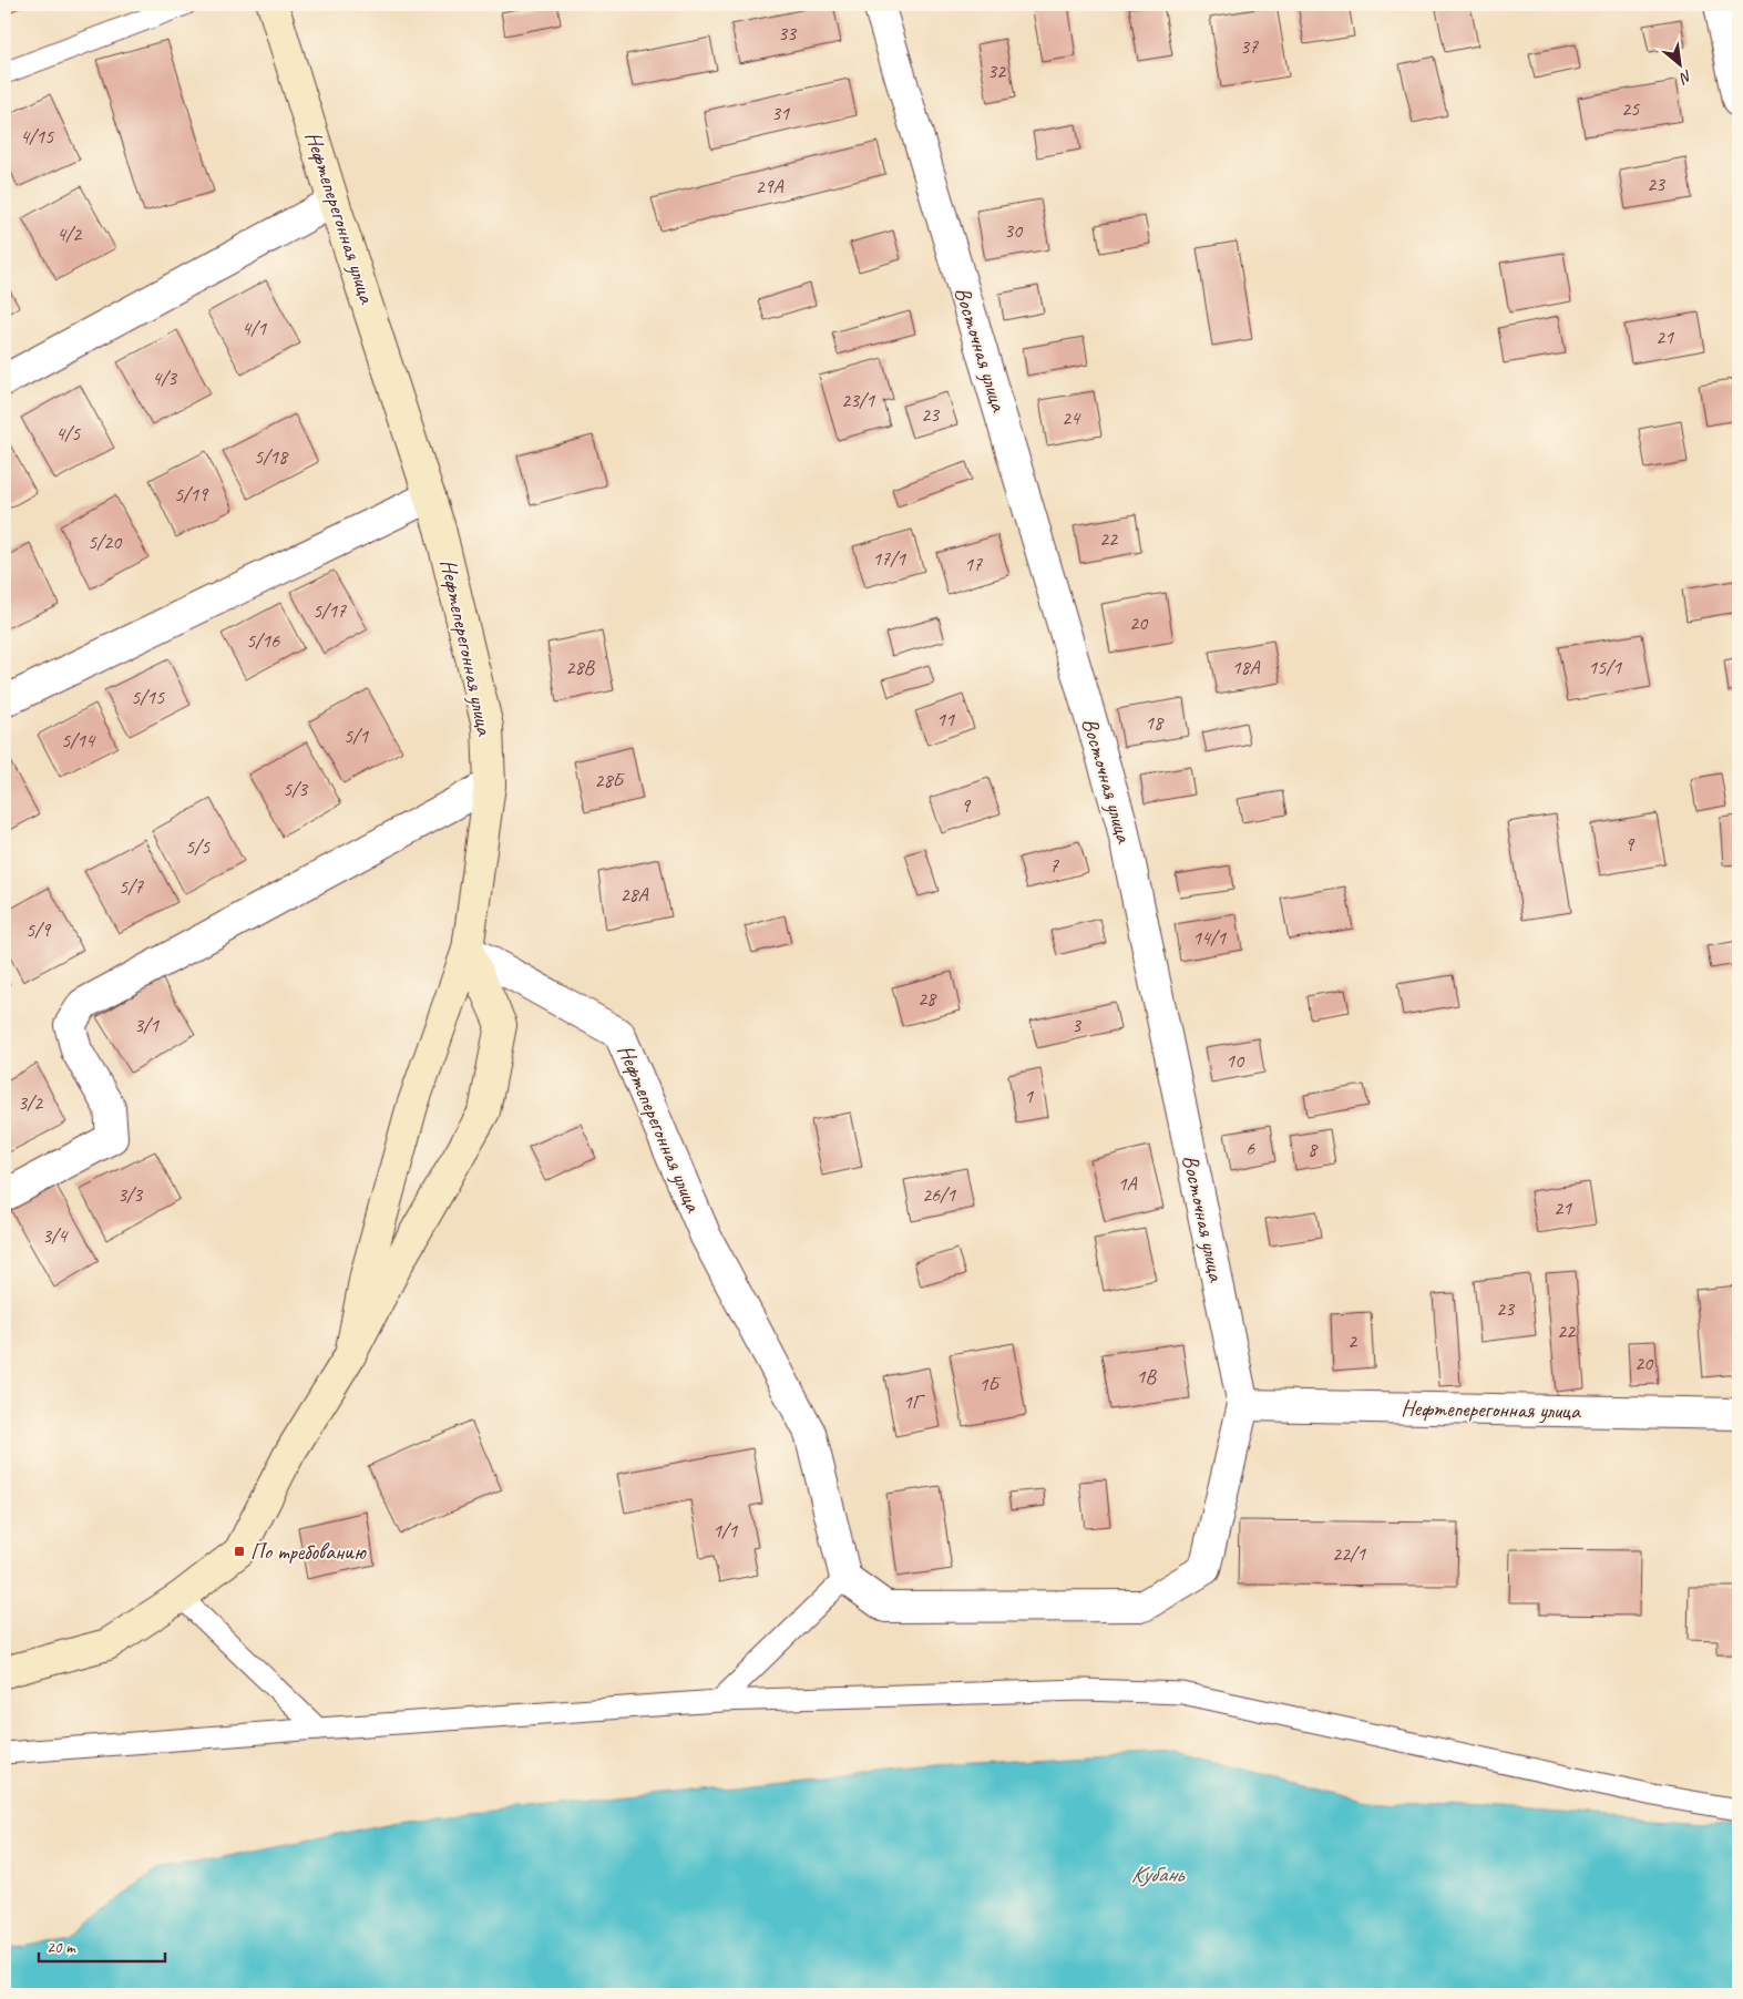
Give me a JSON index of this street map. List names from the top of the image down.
{
  "streets": {
    "street": ["Нефтеперегонная улица", "Восточная улица"]
  },
  "crossings": [
    ["Нефтеперегонная улица", "Восточная улица"]
  ],
  "water": ["Кубань"],
  "places": {
    "transit": ["По требованию"]
  },
  "house_numbers": [
    "33",
    "37",
    "32",
    "25",
    "31",
    "4/15",
    "23",
    "29А",
    "30",
    "4/2",
    "4/1",
    "21",
    "4/3",
    "23/1",
    "23",
    "24",
    "4/5",
    "5/18",
    "5/19",
    "22",
    "5/20",
    "17/1",
    "17",
    "5/17",
    "20",
    "5/16",
    "28В",
    "18А",
    "15/1",
    "5/15",
    "11",
    "18",
    "5/1",
    "5/14",
    "28Б",
    "5/3",
    "9",
    "9",
    "5/5",
    "7",
    "5/7",
    "28А",
    "5/9",
    "14/1",
    "28",
    "3/1",
    "3",
    "10",
    "1",
    "3/2",
    "6",
    "8",
    "1А",
    "3/3",
    "26/1",
    "21",
    "3/4",
    "23",
    "22",
    "2",
    "20",
    "1В",
    "1Б",
    "1Г",
    "1/1",
    "22/1"
  ],
  "scale_bar": "20 m",
  "north": "bottom right"
}
